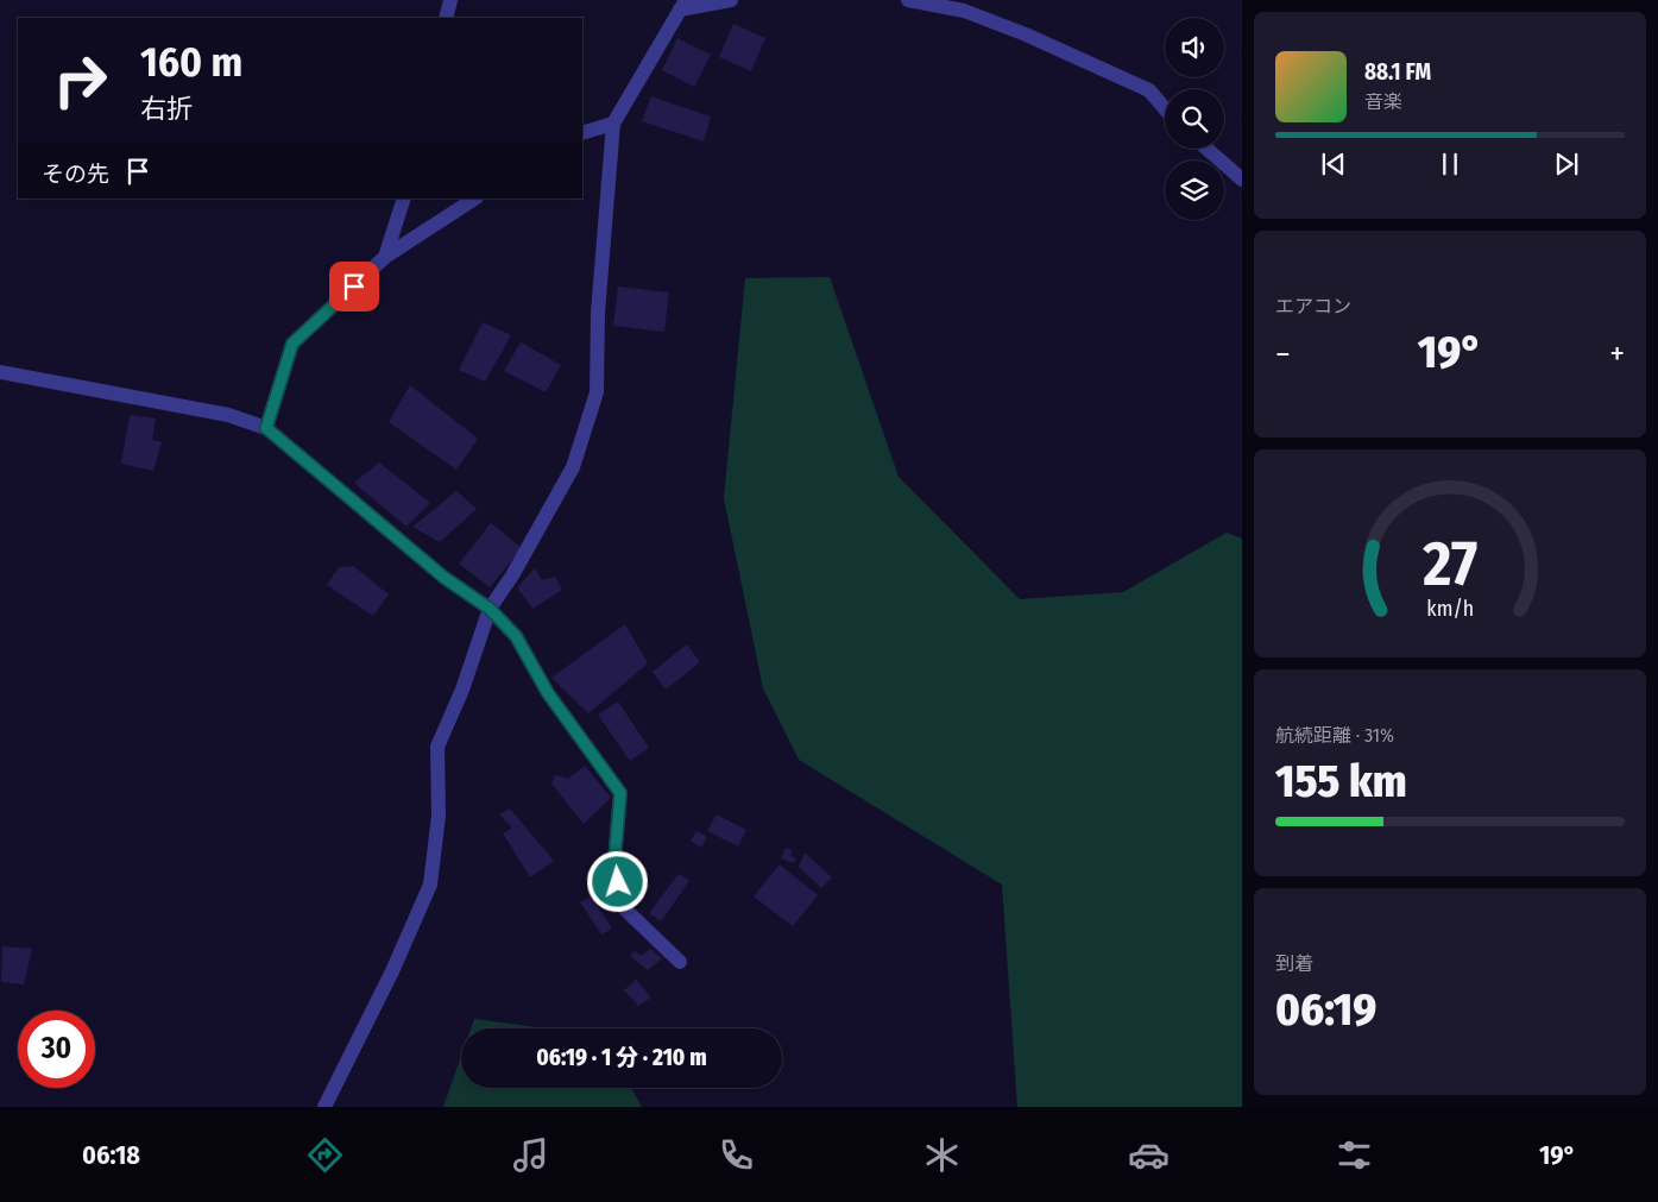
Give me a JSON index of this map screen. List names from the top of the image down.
{
  "page": {
    "turn": ["160 m", "右折"],
    "song": ["88.1 FM", "音楽"],
    "then": "その先",
    "tile": [
      "エアコン",
      ["航続距離 · 31%", "155 km"],
      ["到着", "06:19"]
    ],
    "heat": ["−", "19°", "+"],
    "limit": "30",
    "trip": "06:19 · 1 分 · 210 m",
    "tabs": ["06:18", "19°"],
    "gauge": ["27", "km/h"]
  }
}
